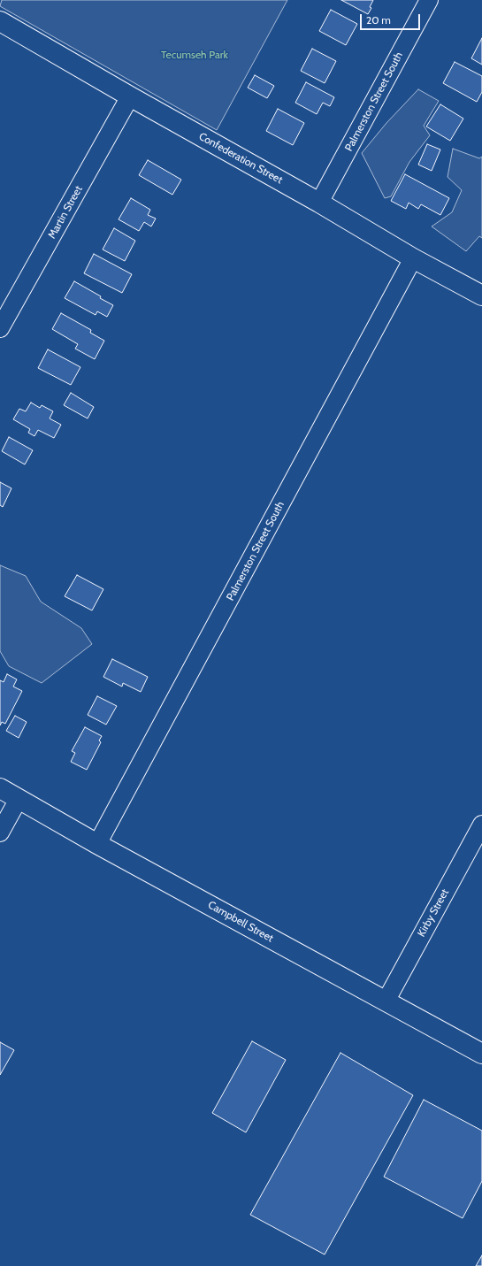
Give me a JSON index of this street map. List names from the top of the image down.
{
  "streets": {
    "main road": ["Confederation Street", "Campbell Street"],
    "street": ["Palmerston Street South", "Martin Street", "Kirby Street"]
  },
  "crossings": [
    ["Palmerston Street South", "Confederation Street"],
    ["Palmerston Street South", "Campbell Street"],
    ["Confederation Street", "Martin Street"],
    ["Kirby Street", "Campbell Street"]
  ],
  "parks": ["Tecumseh Park"],
  "scale_bar": "20 m"
}
